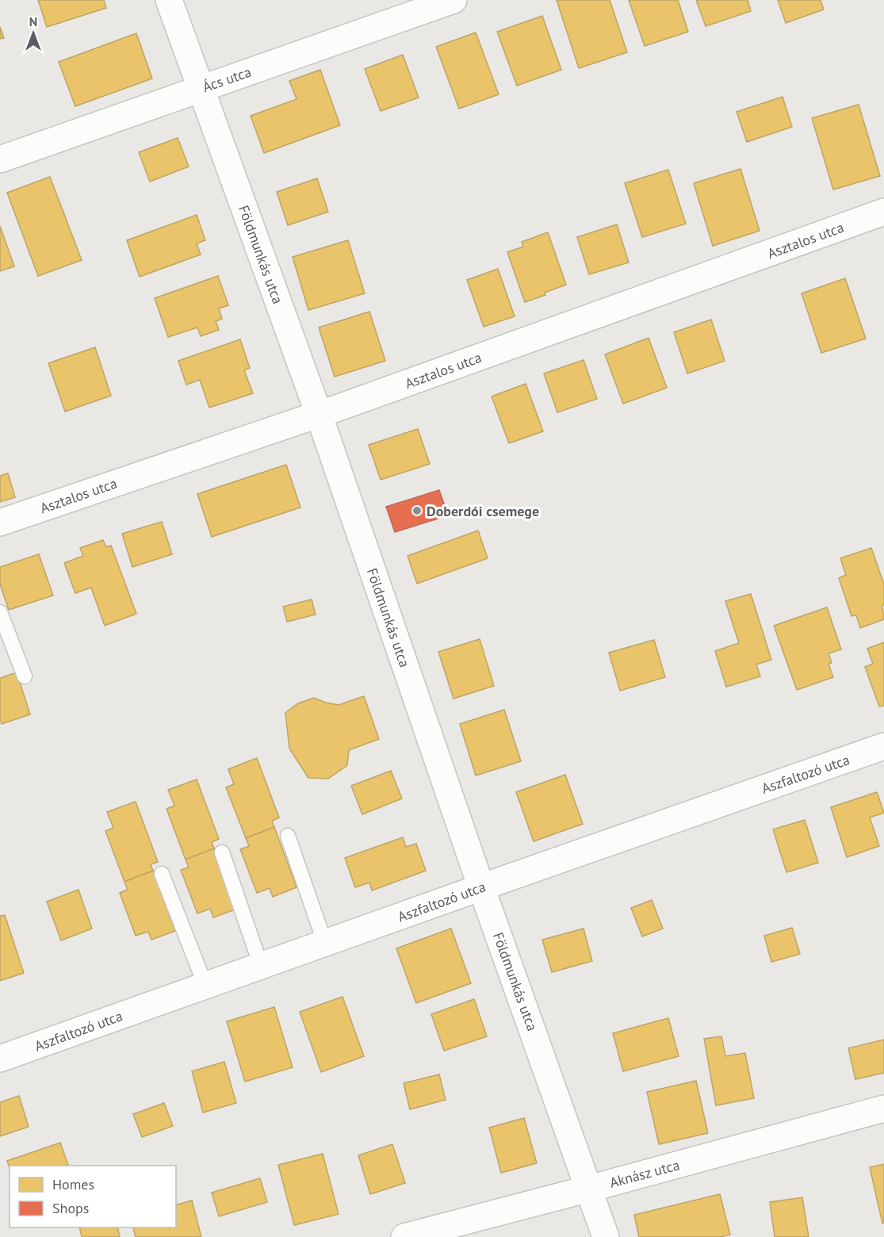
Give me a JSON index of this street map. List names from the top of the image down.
{
  "streets": {
    "street": [
      "Ács utca",
      "Asztalos utca",
      "Földmunkás utca",
      "Aszfaltozó utca",
      "Aknász utca"
    ]
  },
  "crossings": [
    ["Ács utca", "Földmunkás utca"],
    ["Asztalos utca", "Földmunkás utca"],
    ["Földmunkás utca", "Aszfaltozó utca"],
    ["Földmunkás utca", "Aknász utca"]
  ],
  "places": ["Doberdói csemege"],
  "legend": ["Homes", "Shops"],
  "north": "top"
}
